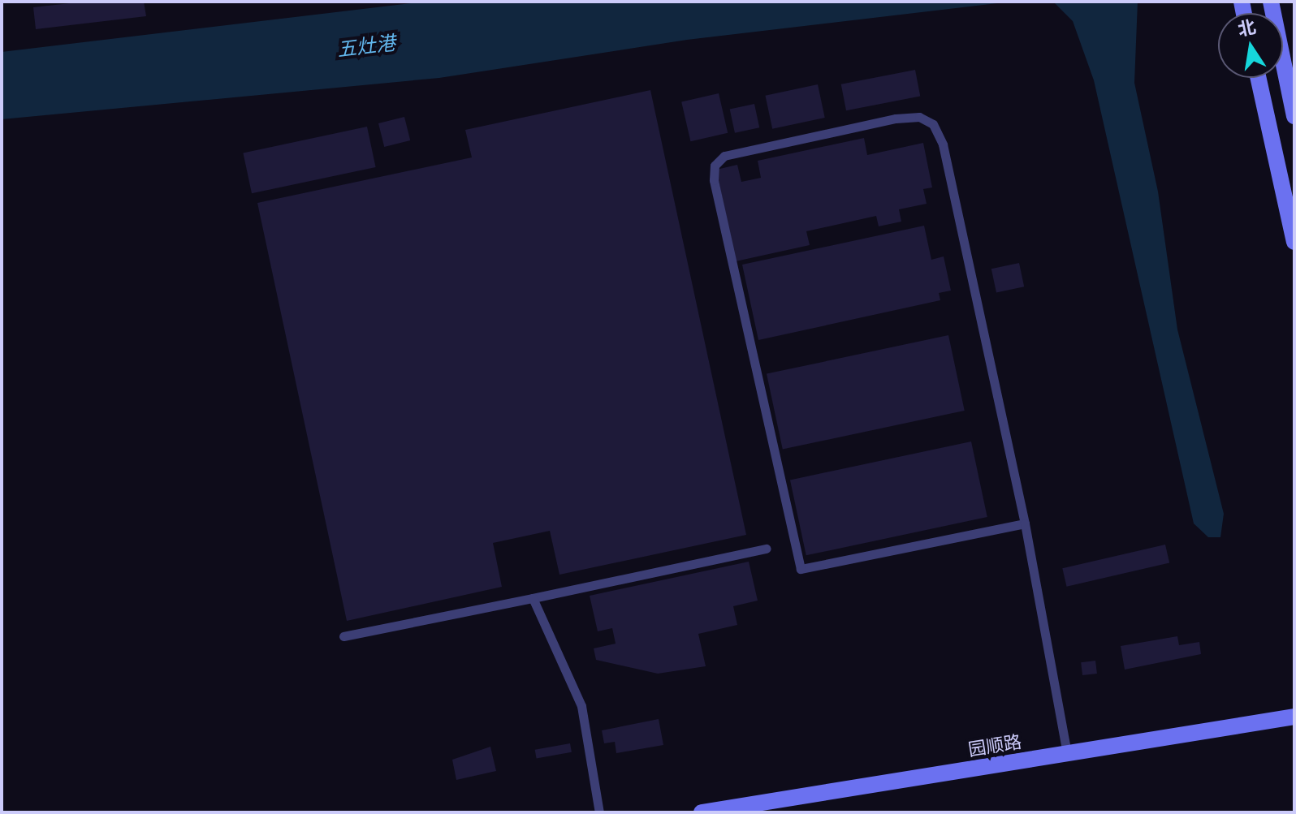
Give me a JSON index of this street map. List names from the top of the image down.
{
  "streets": {
    "street": ["园顺路"]
  },
  "water": ["五灶港"],
  "north": "top"
}
